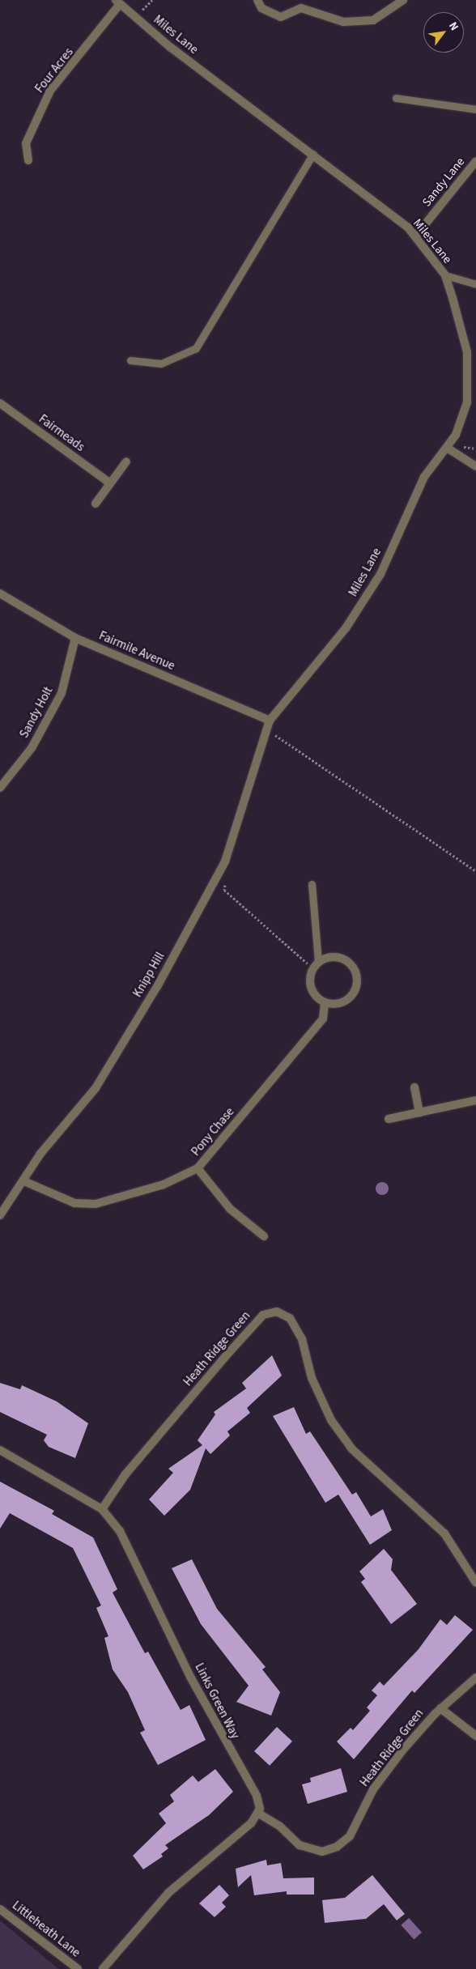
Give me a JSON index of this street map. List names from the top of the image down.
{
  "streets": {
    "street": [
      "Miles Lane",
      "Four Acres",
      "Sandy Lane",
      "Fairmeads",
      "Fairmile Avenue",
      "Sandy Holt",
      "Knipp Hill",
      "Pony Chase",
      "Heath Ridge Green",
      "Links Green Way",
      "Littleheath Lane"
    ]
  },
  "crossings": [
    ["Miles Lane", "Four Acres"],
    ["Miles Lane", "Sandy Lane"],
    ["Miles Lane", "Fairmile Avenue"],
    ["Miles Lane", "Knipp Hill"],
    ["Fairmile Avenue", "Sandy Holt"],
    ["Fairmile Avenue", "Knipp Hill"],
    ["Knipp Hill", "Pony Chase"],
    ["Heath Ridge Green", "Links Green Way"]
  ],
  "north": "top right"
}
